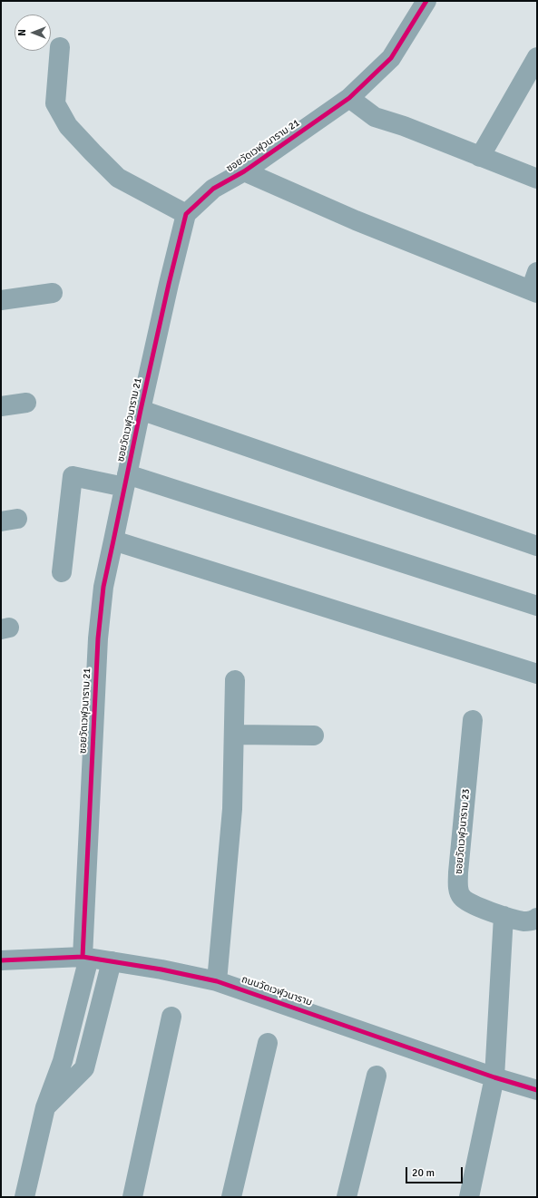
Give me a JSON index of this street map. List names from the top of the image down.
{
  "streets": {
    "street": ["ซอยวัดเวฬุวนาราม 21", "ซอยวัดเวฬุวนาราม 23", "ถนนวัดเวฬุวนาราม"]
  },
  "crossings": [
    ["ซอยวัดเวฬุวนาราม 21", "ถนนวัดเวฬุวนาราม"]
  ],
  "scale_bar": "20 m",
  "north": "left"
}
